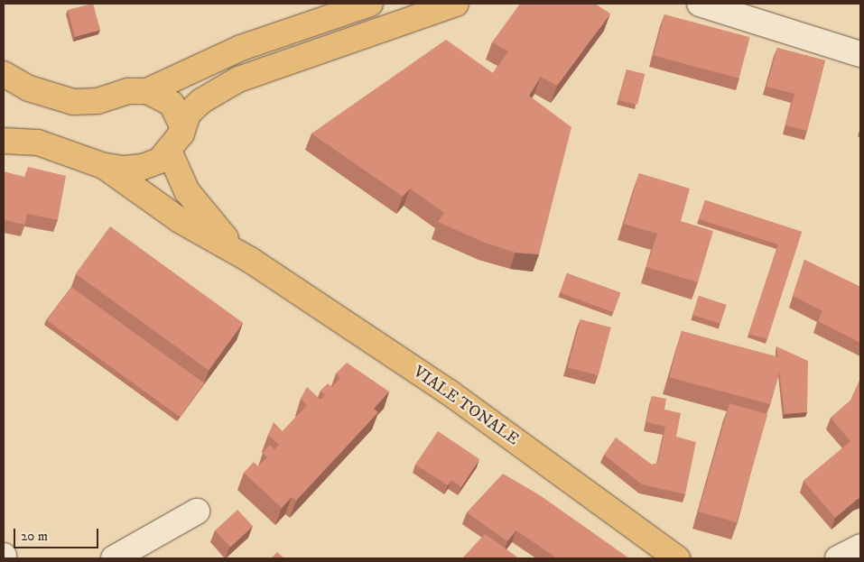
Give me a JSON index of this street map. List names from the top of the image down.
{
  "streets": {
    "main road": ["VIALE TONALE"]
  },
  "scale_bar": "20 m"
}
